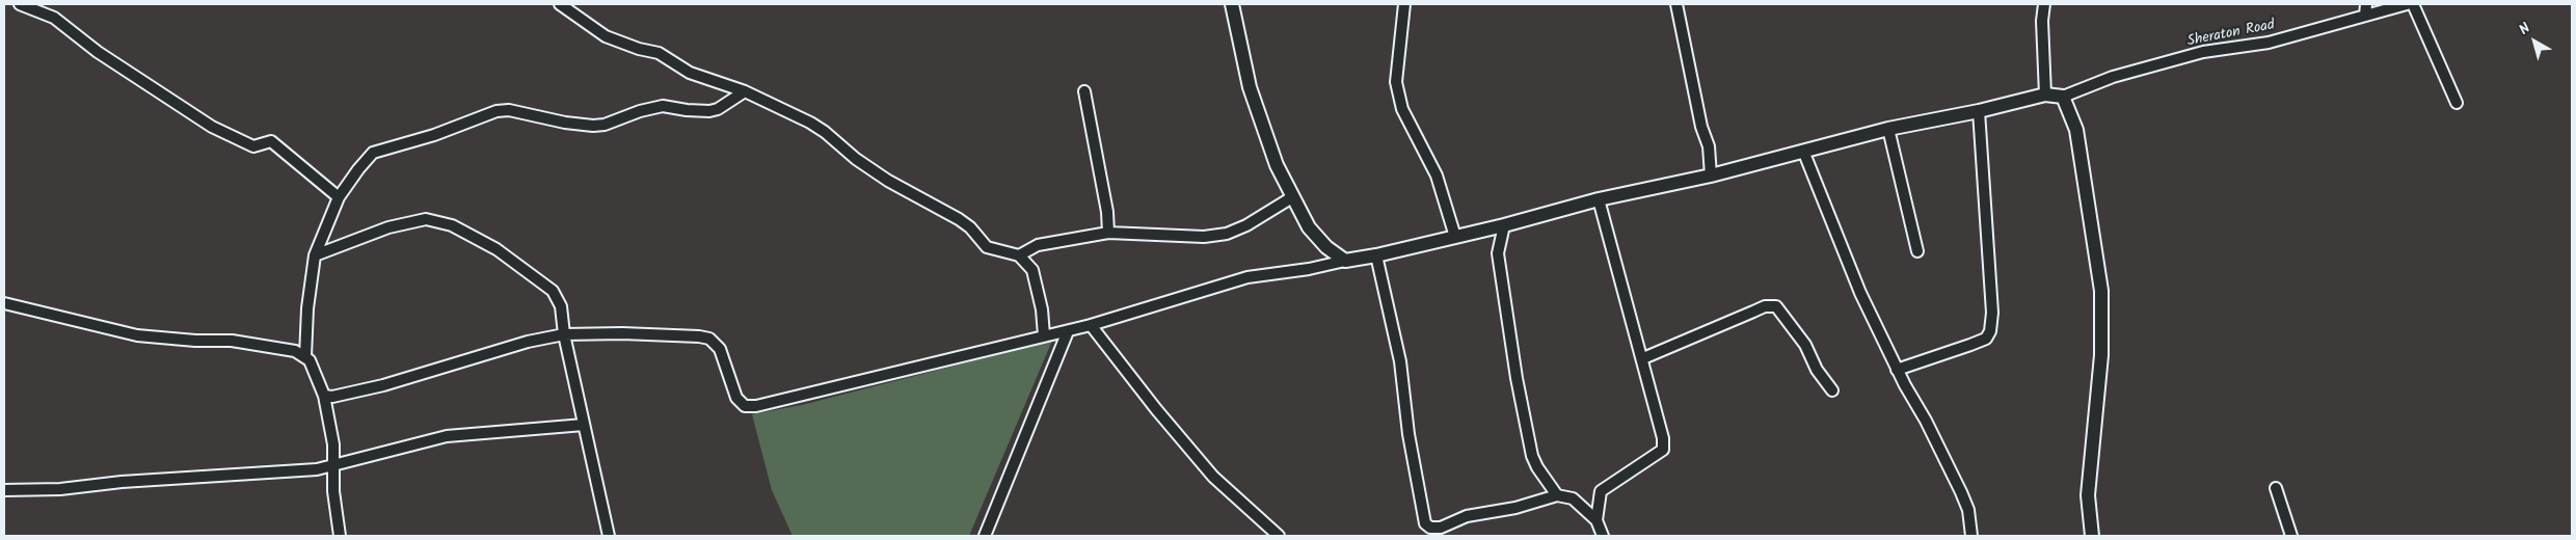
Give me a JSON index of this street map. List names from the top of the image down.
{
  "streets": {
    "street": ["Sheraton Road"]
  },
  "north": "top left"
}
